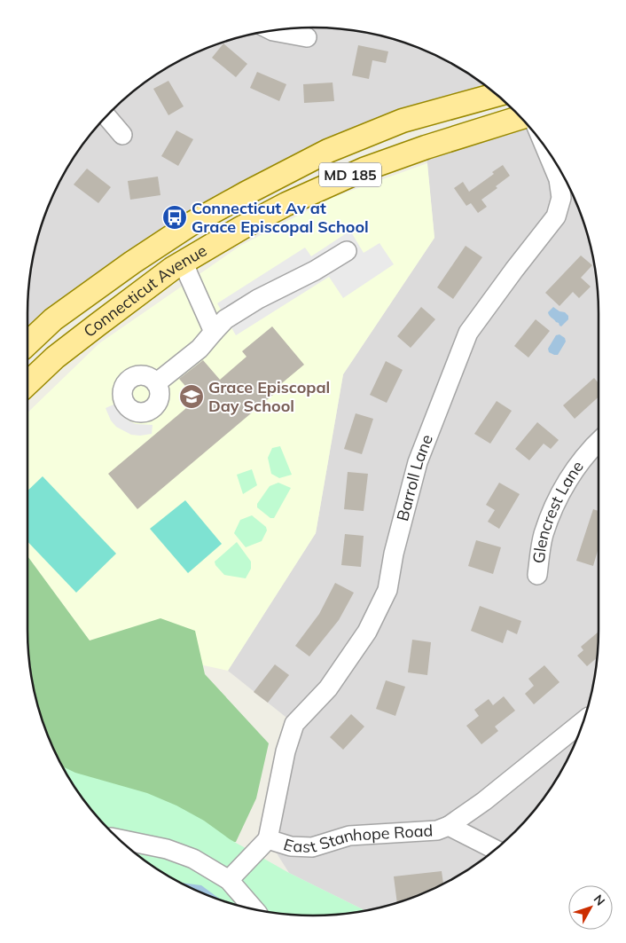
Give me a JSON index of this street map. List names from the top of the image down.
{
  "streets": {
    "main road": ["MD 185", "Connecticut Avenue"],
    "street": ["Barroll Lane", "Glencrest Lane", "East Stanhope Road"]
  },
  "crossings": [
    ["Barroll Lane", "East Stanhope Road"]
  ],
  "places": {
    "bus stop": ["Connecticut Av at Grace Episcopal School"],
    "school or university": ["Grace Episcopal Day School"]
  },
  "north": "top right"
}
